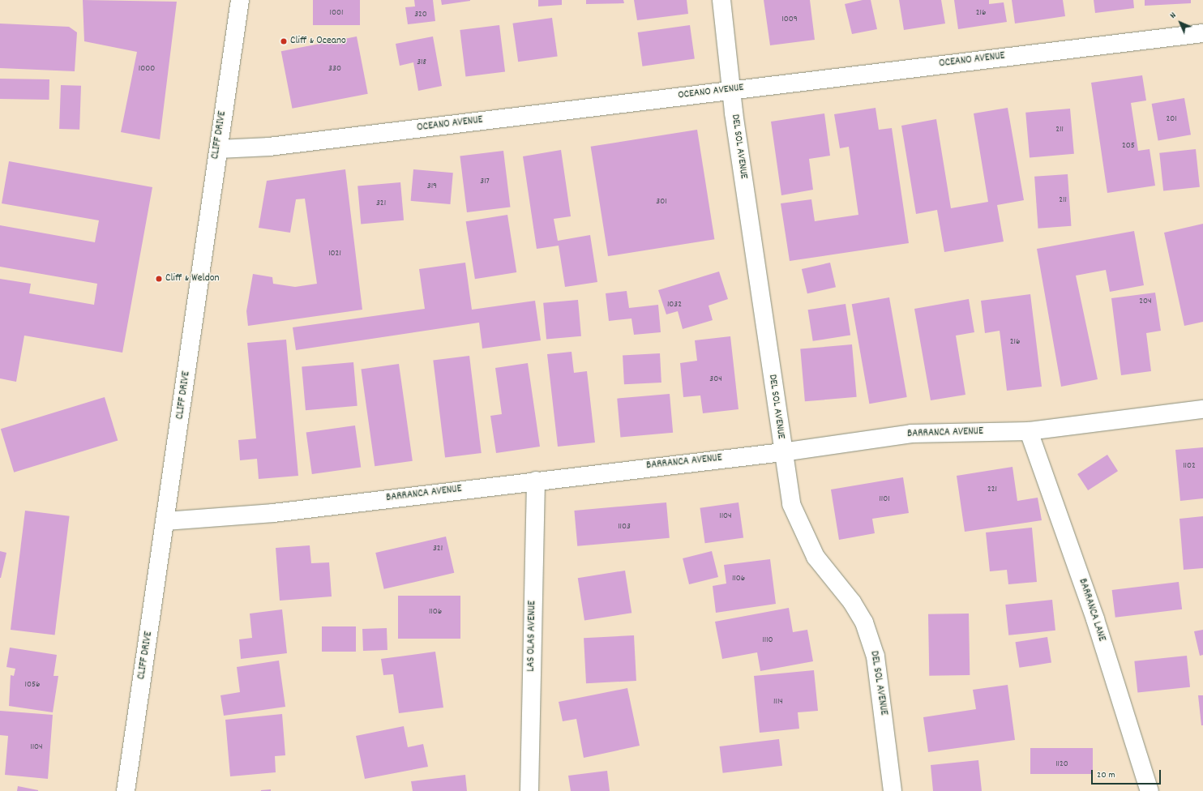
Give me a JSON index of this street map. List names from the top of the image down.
{
  "streets": {
    "street": [
      "OCEANO AVENUE",
      "CLIFF DRIVE",
      "DEL SOL AVENUE",
      "BARRANCA AVENUE",
      "BARRANCA LANE",
      "LAS OLAS AVENUE"
    ]
  },
  "crossings": [
    ["OCEANO AVENUE", "CLIFF DRIVE"],
    ["OCEANO AVENUE", "DEL SOL AVENUE"],
    ["CLIFF DRIVE", "BARRANCA AVENUE"],
    ["DEL SOL AVENUE", "BARRANCA AVENUE"],
    ["BARRANCA AVENUE", "BARRANCA LANE"],
    ["BARRANCA AVENUE", "LAS OLAS AVENUE"]
  ],
  "places": ["Cliff & Oceano", "Cliff & Weldon"],
  "house_numbers": [
    "1001",
    "216",
    "320",
    "1009",
    "318",
    "1000",
    "330",
    "201",
    "211",
    "205",
    "317",
    "319",
    "211",
    "301",
    "321",
    "1021",
    "204",
    "1032",
    "216",
    "304",
    "1102",
    "221",
    "1101",
    "1104",
    "1103",
    "321",
    "1106",
    "1106",
    "1110",
    "1056",
    "1114",
    "1104",
    "1120"
  ],
  "scale_bar": "20 m",
  "north": "top left"
}
